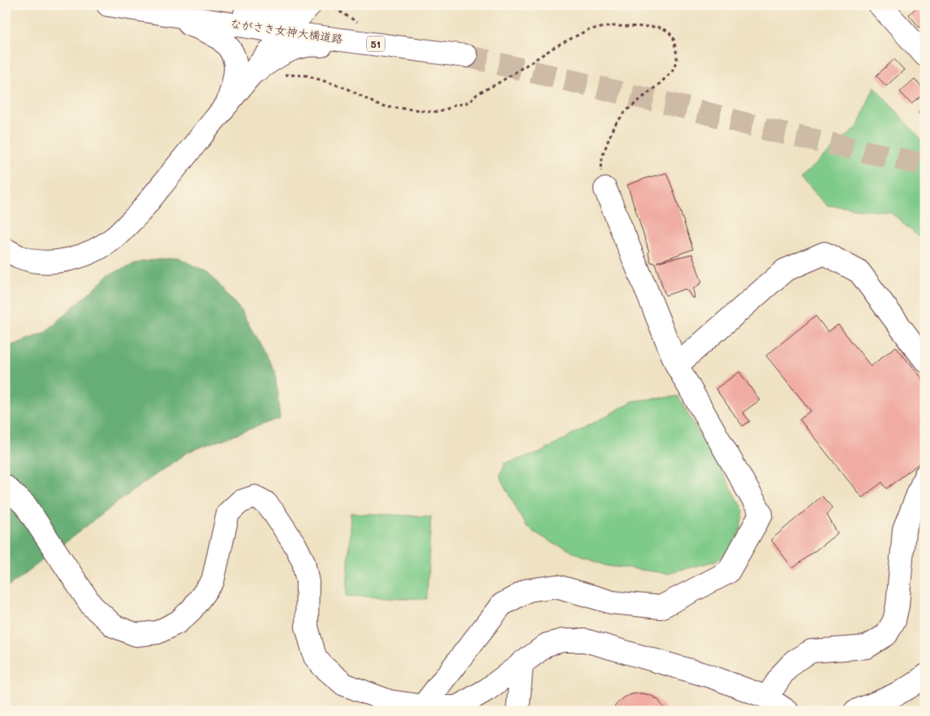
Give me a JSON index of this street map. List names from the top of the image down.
{
  "streets": {
    "street": ["ながさき女神大橋道路", "51"]
  }
}
